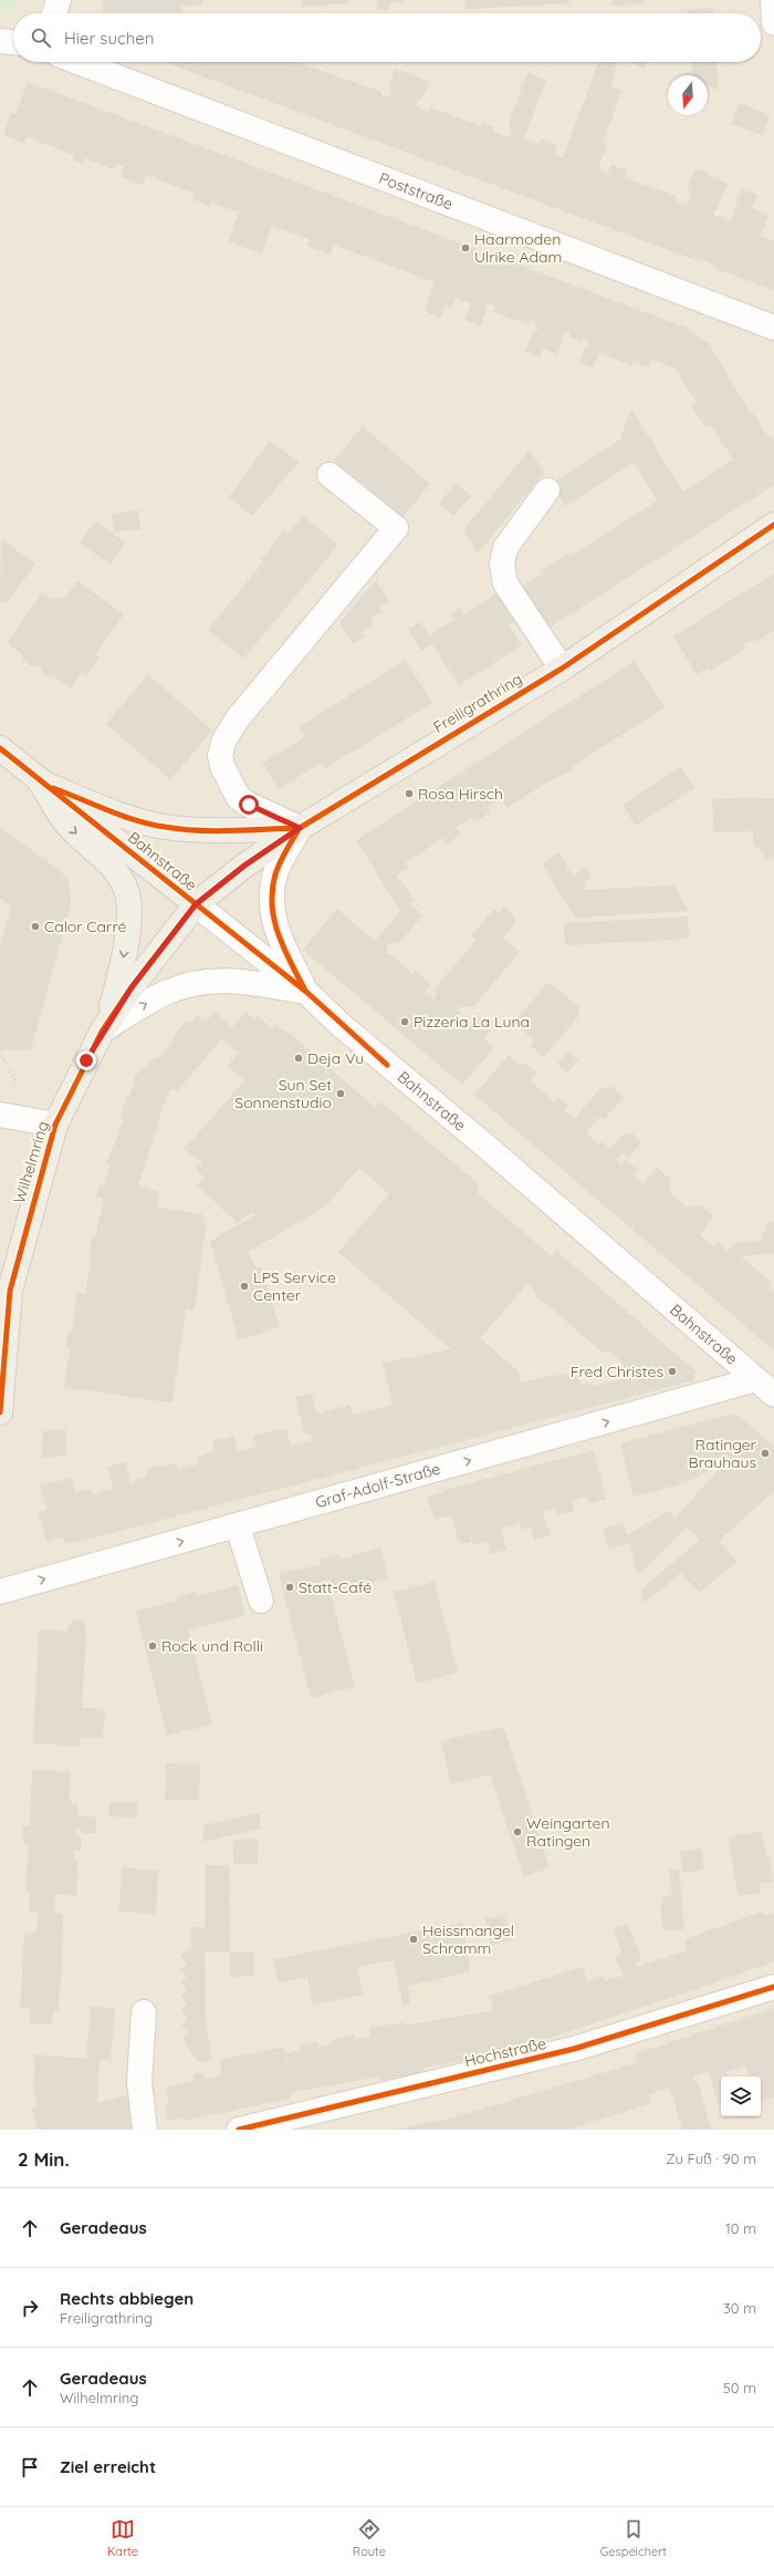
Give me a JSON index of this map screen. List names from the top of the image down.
{
  "streets": {
    "main road": ["Freiligrathring", "Bahnstraße", "Wilhelmring"],
    "street": ["Poststraße", "Graf-Adolf-Straße", "Hochstraße"]
  },
  "crossings": [
    ["Freiligrathring", "Bahnstraße"],
    ["Freiligrathring", "Wilhelmring"],
    ["Bahnstraße", "Wilhelmring"],
    ["Bahnstraße", "Graf-Adolf-Straße"]
  ],
  "one_way": ["Graf-Adolf-Straße"],
  "places": [
    "Haarmoden Ulrike Adam",
    "Rosa Hirsch",
    "Calor Carré",
    "Pizzeria La Luna",
    "Deja Vu",
    "Sun Set Sonnenstudio",
    "LPS Service Center",
    "Fred Christes",
    "Ratinger Brauhaus",
    "Statt-Café",
    "Rock und Rolli",
    "Weingarten Ratingen",
    "Heissmangel Schramm"
  ],
  "north": "bottom",
  "page": {
    "search": "Hier suchen",
    "heading": ["2 Min.", "Zu Fuß · 90 m"],
    "list": [
      ["Geradeaus", "10 m"],
      ["Rechts abbiegen", "Freiligrathring", "30 m"],
      ["Geradeaus", "Wilhelmring", "50 m"],
      "Ziel erreicht"
    ],
    "nav": ["Karte", "Route", "Gespeichert"]
  }
}
